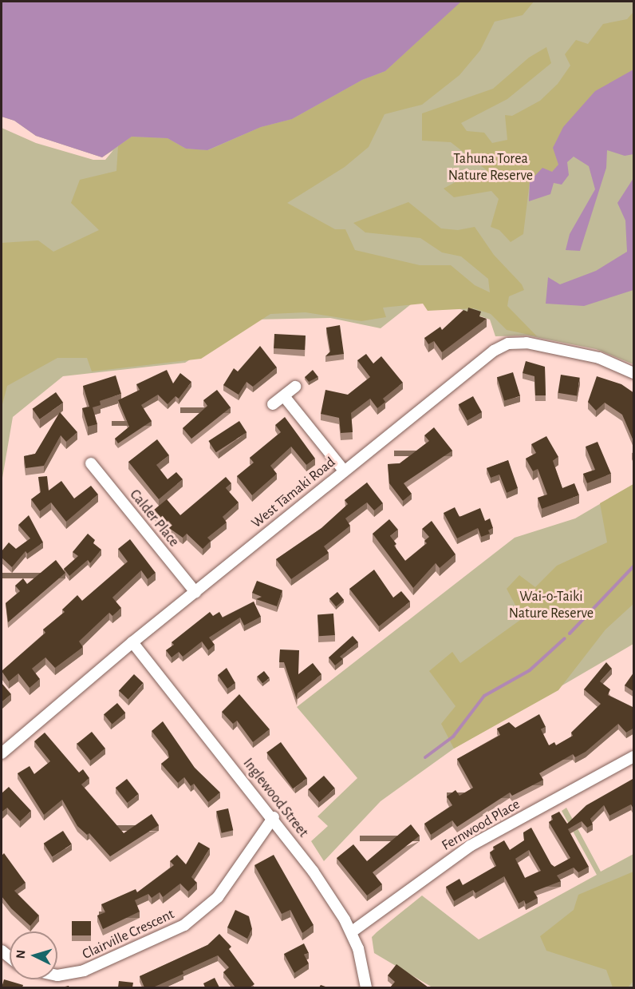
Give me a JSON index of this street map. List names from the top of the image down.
{
  "streets": {
    "street": [
      "West Tāmaki Road",
      "Calder Place",
      "Inglewood Street",
      "Fernwood Place",
      "Clairville Crescent"
    ]
  },
  "crossings": [
    ["West Tāmaki Road", "Calder Place"],
    ["West Tāmaki Road", "Inglewood Street"],
    ["Inglewood Street", "Fernwood Place"],
    ["Inglewood Street", "Clairville Crescent"]
  ],
  "parks": ["Tahuna Torea Nature Reserve", "Wai-o-Taiki Nature Reserve"],
  "north": "left"
}
